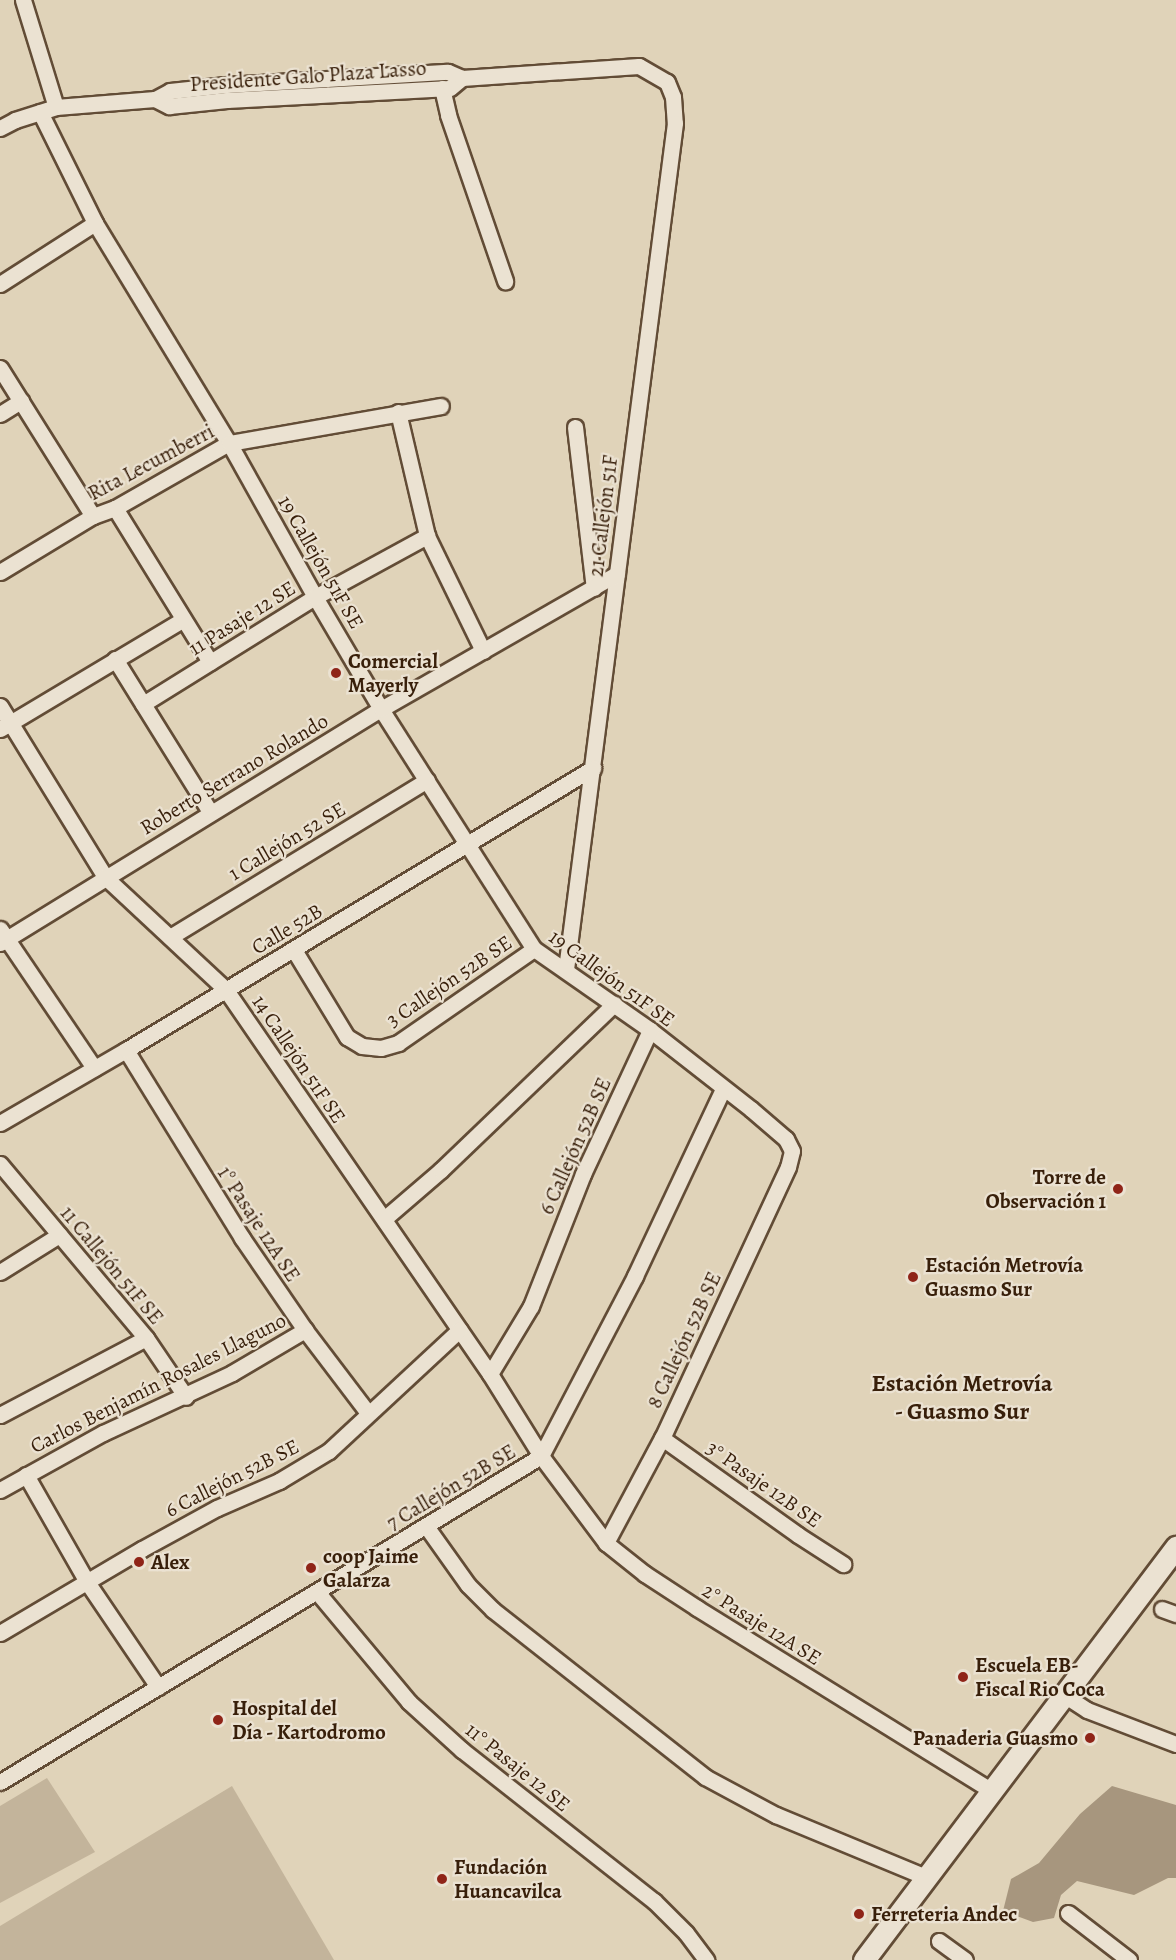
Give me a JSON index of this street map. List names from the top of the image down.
{
  "streets": {
    "street": [
      "Presidente Galo Plaza Lasso",
      "Rita Lecumberri",
      "21 Callejón 51F",
      "19 Callejón 51F SE",
      "11 Pasaje 12 SE",
      "Roberto Serrano Rolando",
      "1 Callejón 52 SE",
      "Calle 52B",
      "3 Callejón 52B SE",
      "14 Callejón 51F SE",
      "6 Callejón 52B SE",
      "1° Pasaje 12A SE",
      "11 Callejón 51F SE",
      "8 Callejón 52B SE",
      "Carlos Benjamín Rosales Llaguno",
      "3° Pasaje 12B SE",
      "7 Callejón 52B SE",
      "2° Pasaje 12A SE",
      "11° Pasaje 12 SE"
    ]
  },
  "crossings": [
    ["Presidente Galo Plaza Lasso", "21 Callejón 51F"],
    ["Presidente Galo Plaza Lasso", "19 Callejón 51F SE"],
    ["Rita Lecumberri", "19 Callejón 51F SE"],
    ["21 Callejón 51F", "19 Callejón 51F SE"],
    ["21 Callejón 51F", "Roberto Serrano Rolando"],
    ["21 Callejón 51F", "Calle 52B"],
    ["19 Callejón 51F SE", "11 Pasaje 12 SE"],
    ["19 Callejón 51F SE", "Roberto Serrano Rolando"],
    ["19 Callejón 51F SE", "1 Callejón 52 SE"],
    ["19 Callejón 51F SE", "Calle 52B"],
    ["19 Callejón 51F SE", "3 Callejón 52B SE"],
    ["19 Callejón 51F SE", "6 Callejón 52B SE"],
    ["19 Callejón 51F SE", "8 Callejón 52B SE"],
    ["19 Callejón 51F SE", "7 Callejón 52B SE"],
    ["11 Pasaje 12 SE", "14 Callejón 51F SE"],
    ["Roberto Serrano Rolando", "14 Callejón 51F SE"],
    ["1 Callejón 52 SE", "14 Callejón 51F SE"],
    ["Calle 52B", "3 Callejón 52B SE"],
    ["Calle 52B", "14 Callejón 51F SE"],
    ["Calle 52B", "1° Pasaje 12A SE"],
    ["14 Callejón 51F SE", "6 Callejón 52B SE"],
    ["14 Callejón 51F SE", "7 Callejón 52B SE"],
    ["14 Callejón 51F SE", "2° Pasaje 12A SE"],
    ["6 Callejón 52B SE", "1° Pasaje 12A SE"],
    ["1° Pasaje 12A SE", "Carlos Benjamín Rosales Llaguno"],
    ["11 Callejón 51F SE", "Carlos Benjamín Rosales Llaguno"],
    ["8 Callejón 52B SE", "3° Pasaje 12B SE"],
    ["8 Callejón 52B SE", "2° Pasaje 12A SE"],
    ["7 Callejón 52B SE", "2° Pasaje 12A SE"],
    ["7 Callejón 52B SE", "11° Pasaje 12 SE"]
  ],
  "districts": ["Estación Metrovía - Guasmo Sur"],
  "places": [
    "Comercial Mayerly",
    "Torre de Observación 1",
    "Estación Metrovía Guasmo Sur",
    "Alex",
    "coop Jaime Galarza",
    "Escuela EB- Fiscal Rio Coca",
    "Hospital del Día - Kartodromo",
    "Panaderia Guasmo",
    "Fundación Huancavilca",
    "Ferreteria Andec"
  ]
}
